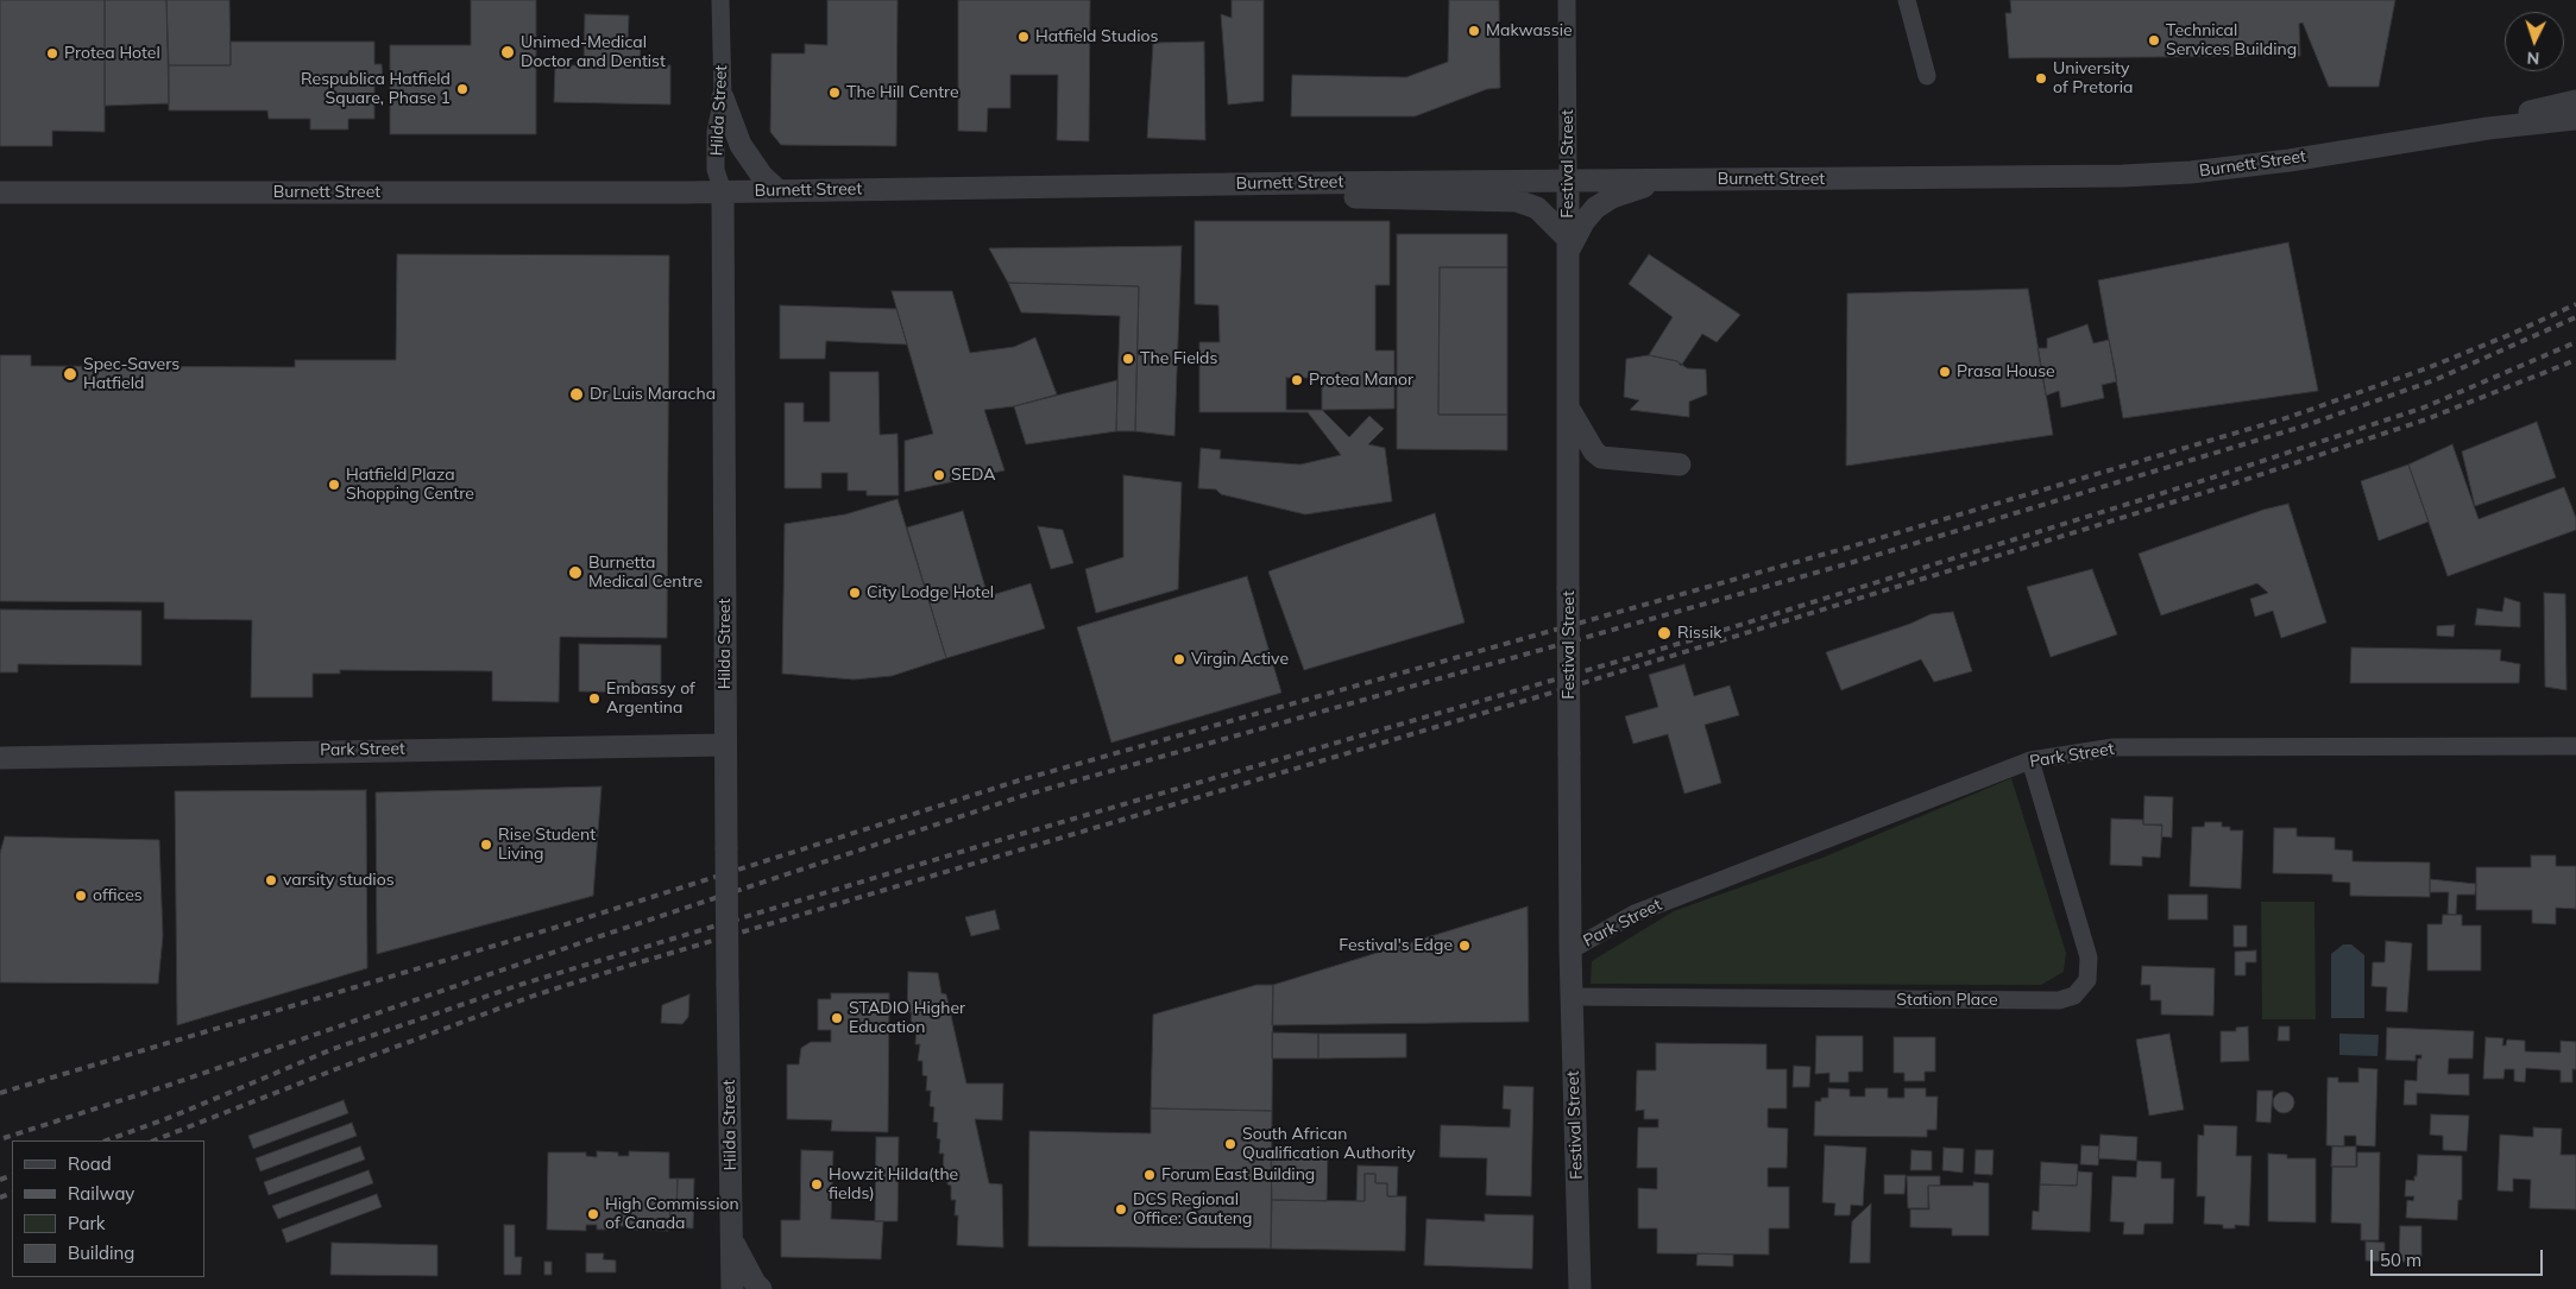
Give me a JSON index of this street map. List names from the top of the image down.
{
  "streets": {
    "street": [
      "Hilda Street",
      "Festival Street",
      "Burnett Street",
      "Park Street",
      "Station Place"
    ]
  },
  "crossings": [
    ["Hilda Street", "Burnett Street"],
    ["Hilda Street", "Park Street"],
    ["Festival Street", "Burnett Street"],
    ["Festival Street", "Park Street"],
    ["Festival Street", "Station Place"],
    ["Park Street", "Station Place"]
  ],
  "places": [
    "Makwassie",
    "Hatfield Studios",
    "Technical Services Building",
    "Unimed-Medical Doctor and Dentist",
    "Protea Hotel",
    "University of Pretoria",
    "Respublica Hatfield Square, Phase 1",
    "The Hill Centre",
    "The Fields",
    "Prasa House",
    "Spec-Savers Hatfield",
    "Protea Manor",
    "Dr Luis Maracha",
    "SEDA",
    "Hatfield Plaza Shopping Centre",
    "Burnetta Medical Centre",
    "City Lodge Hotel",
    "Rissik",
    "Virgin Active",
    "Embassy of Argentina",
    "Rise Student Living",
    "varsity studios",
    "offices",
    "Festival's Edge",
    "STADIO Higher Education",
    "South African Qualification Authority",
    "Forum East Building",
    "Howzit Hilda(the fields)",
    "DCS Regional Office: Gauteng",
    "High Commission of Canada"
  ],
  "legend": [
    "Road",
    "Railway",
    "Park",
    "Building"
  ],
  "scale_bar": "50 m",
  "north": "bottom"
}
